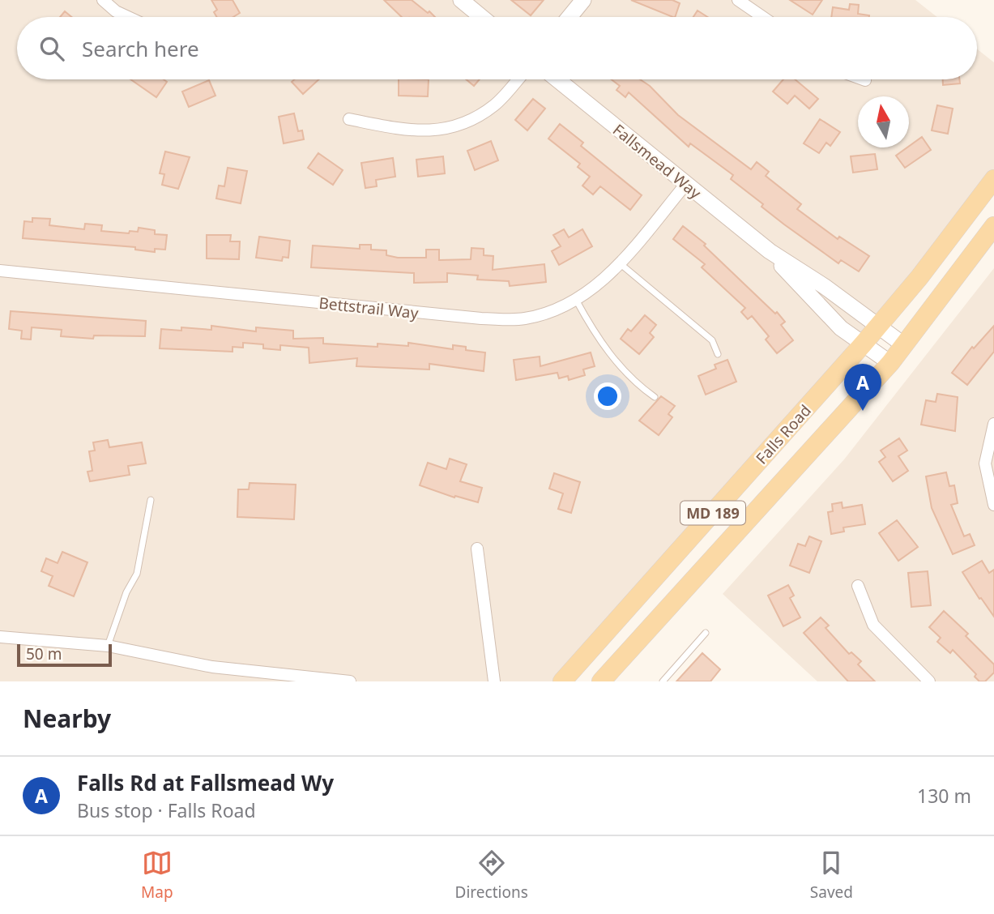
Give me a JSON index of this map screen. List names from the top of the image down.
{
  "streets": {
    "main road": ["Falls Road", "MD 189"],
    "street": ["Fallsmead Way", "Bettstrail Way"]
  },
  "crossings": [
    ["Fallsmead Way", "Bettstrail Way"],
    ["Fallsmead Way", "Falls Road"]
  ],
  "scale_bar": "50 m",
  "north": "top",
  "page": {
    "search": "Search here",
    "pins": "A",
    "scale": "50 m",
    "heading": "Nearby",
    "list": [
      {
        "mark": "A",
        "name": "Falls Rd at Fallsmead Wy",
        "note": "Bus stop · Falls Road",
        "value": "130 m"
      }
    ],
    "nav": ["Map", "Directions", "Saved"]
  }
}
